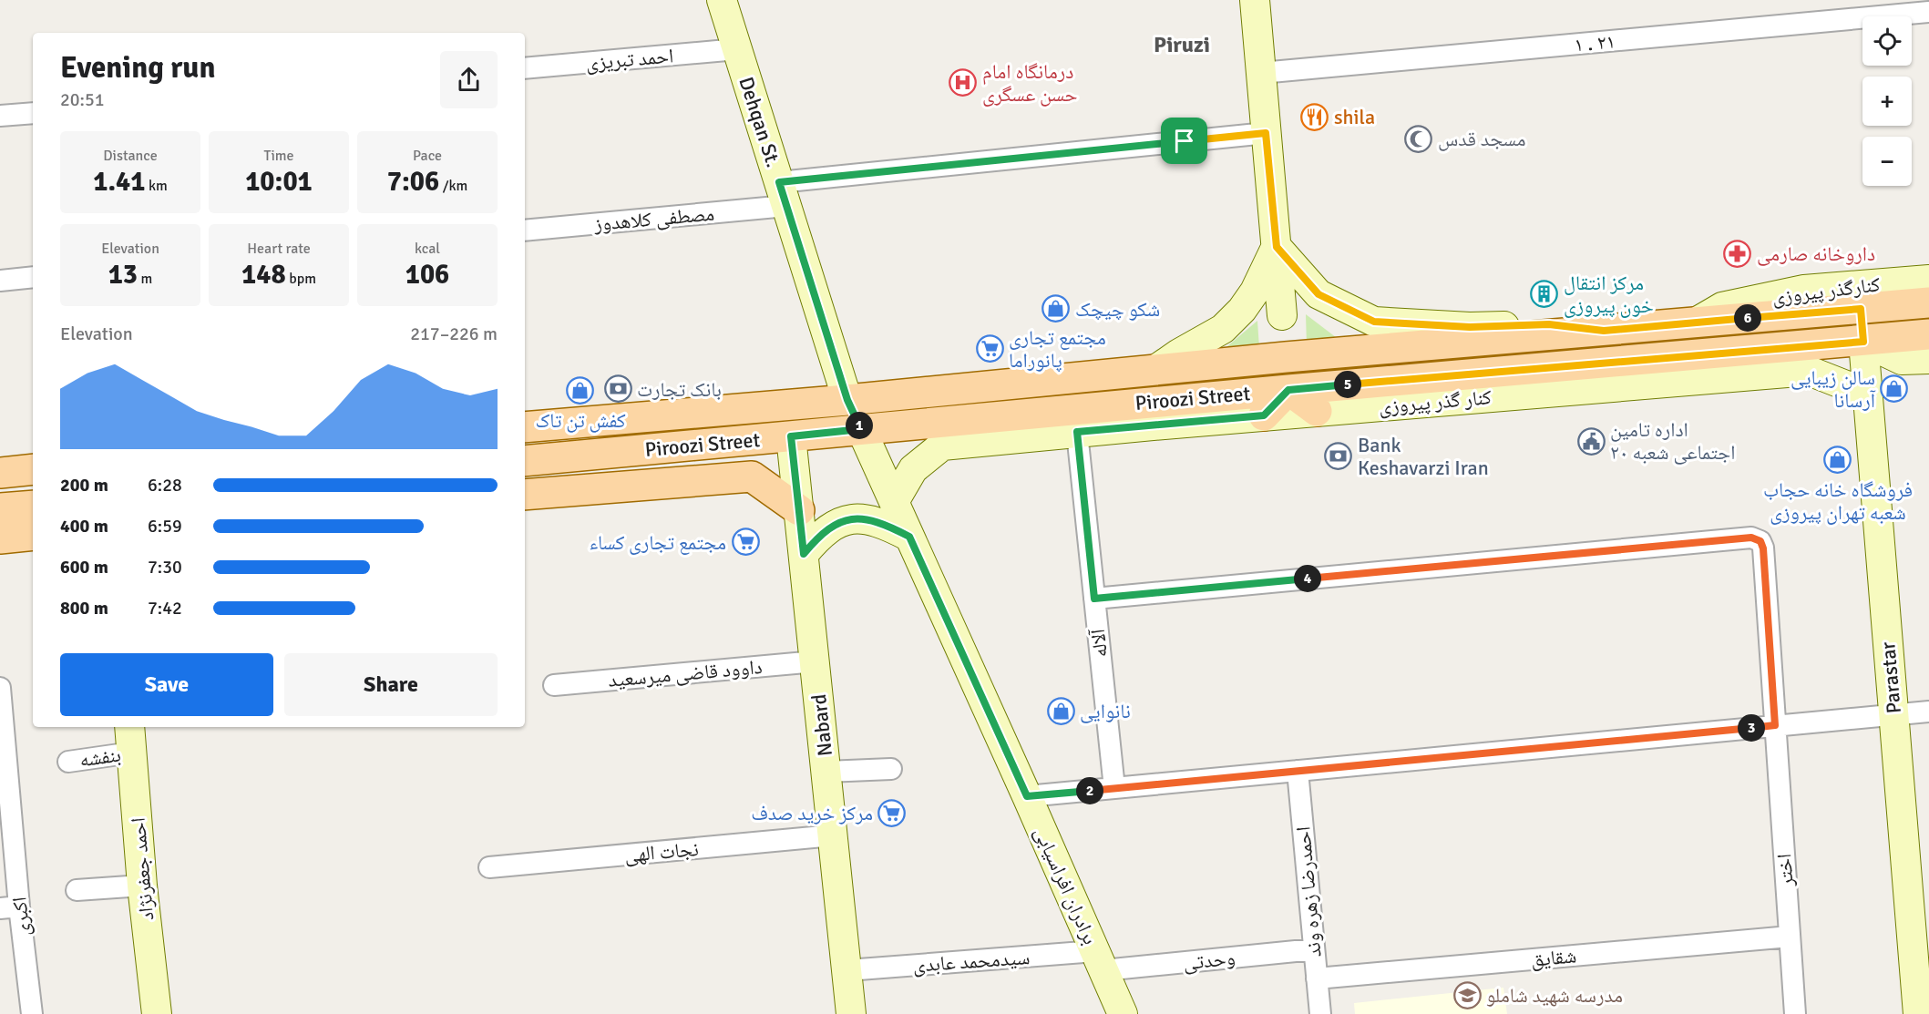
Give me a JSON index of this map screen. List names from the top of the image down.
{
  "streets": {
    "main road": [
      "Dehqan St.",
      "کنارگذر پیروزی",
      "Piroozi Street",
      "کنار گذر پیروزی",
      "Parastar",
      "Nabard",
      "احمد جعفرنژاد",
      "برادران افراسیابی"
    ],
    "street": [
      "۱ . ۲۱",
      "احمد تبریزی",
      "مصطفی کلاهدوز",
      "آلاله",
      "داوود قاضی میرسعید",
      "بنفشه",
      "نجات الهی",
      "اختر",
      "احمدرضا زهره وند",
      "اکبری",
      "شقایق",
      "وحدتی",
      "سیدمحمد عابدی"
    ]
  },
  "crossings": [
    ["احمد تبریزی", "Dehqan St."],
    ["Dehqan St.", "مصطفی کلاهدوز"],
    ["Dehqan St.", "Piroozi Street"],
    ["کنارگذر پیروزی", "Piroozi Street"],
    ["Piroozi Street", "Parastar"],
    ["Piroozi Street", "Nabard"],
    ["Piroozi Street", "برادران افراسیابی"],
    ["کنار گذر پیروزی", "آلاله"],
    ["کنار گذر پیروزی", "Parastar"],
    ["کنار گذر پیروزی", "برادران افراسیابی"],
    ["آلاله", "اختر"],
    ["داوود قاضی میرسعید", "Nabard"],
    ["Nabard", "نجات الهی"],
    ["Nabard", "سیدمحمد عابدی"],
    ["بنفشه", "احمد جعفرنژاد"],
    ["اختر", "شقایق"],
    ["برادران افراسیابی", "وحدتی"],
    ["برادران افراسیابی", "سیدمحمد عابدی"],
    ["احمدرضا زهره وند", "شقایق"],
    ["احمدرضا زهره وند", "وحدتی"],
    ["وحدتی", "سیدمحمد عابدی"]
  ],
  "districts": ["Piruzi"],
  "places": {
    "hospital": ["درمانگاه امام حسن عسگری"],
    "restaurant": ["shila"],
    "mosque": ["مسجد قدس"],
    "pharmacy": ["داروخانه صارمی"],
    "building": ["مرکز انتقال خون پیروزی"],
    "shop": [
      "شکو چیچک",
      "سالن زیبایی آرسانا",
      "کفش تن تاک",
      "فروشگاه خانه حجاب شعبه تهران پیروزی",
      "نانوایی"
    ],
    "supermarket": ["مجتمع تجاری پانوراما", "مجتمع تجاری کساء", "مرکز خرید صدف"],
    "bank": ["بانک تجارت", "Bank Keshavarzi Iran"],
    "public building": ["اداره تامین اجتماعی شعبه ۲۰"],
    "school or university": ["مدرسه شهید شاملو"]
  },
  "page": {
    "map_buttons": ["+", "−"],
    "heading": ["Evening run", "20:51"],
    "stats": [
      ["Distance", "1.41 km"],
      ["Time", "10:01"],
      ["Pace", "7:06 /km"],
      ["Elevation", "13 m"],
      ["Heart rate", "148 bpm"],
      ["kcal", "106"]
    ],
    "pins": [
      "6",
      "5",
      "1",
      "4",
      "3",
      "2"
    ],
    "chart": ["Elevation", "217–226 m"],
    "list": [
      {
        "name": "200 m",
        "note": "6:28"
      },
      {
        "name": "400 m",
        "note": "6:59"
      },
      {
        "name": "600 m",
        "note": "7:30"
      },
      {
        "name": "800 m",
        "note": "7:42"
      }
    ],
    "buttons": ["Save", "Share"]
  }
}
